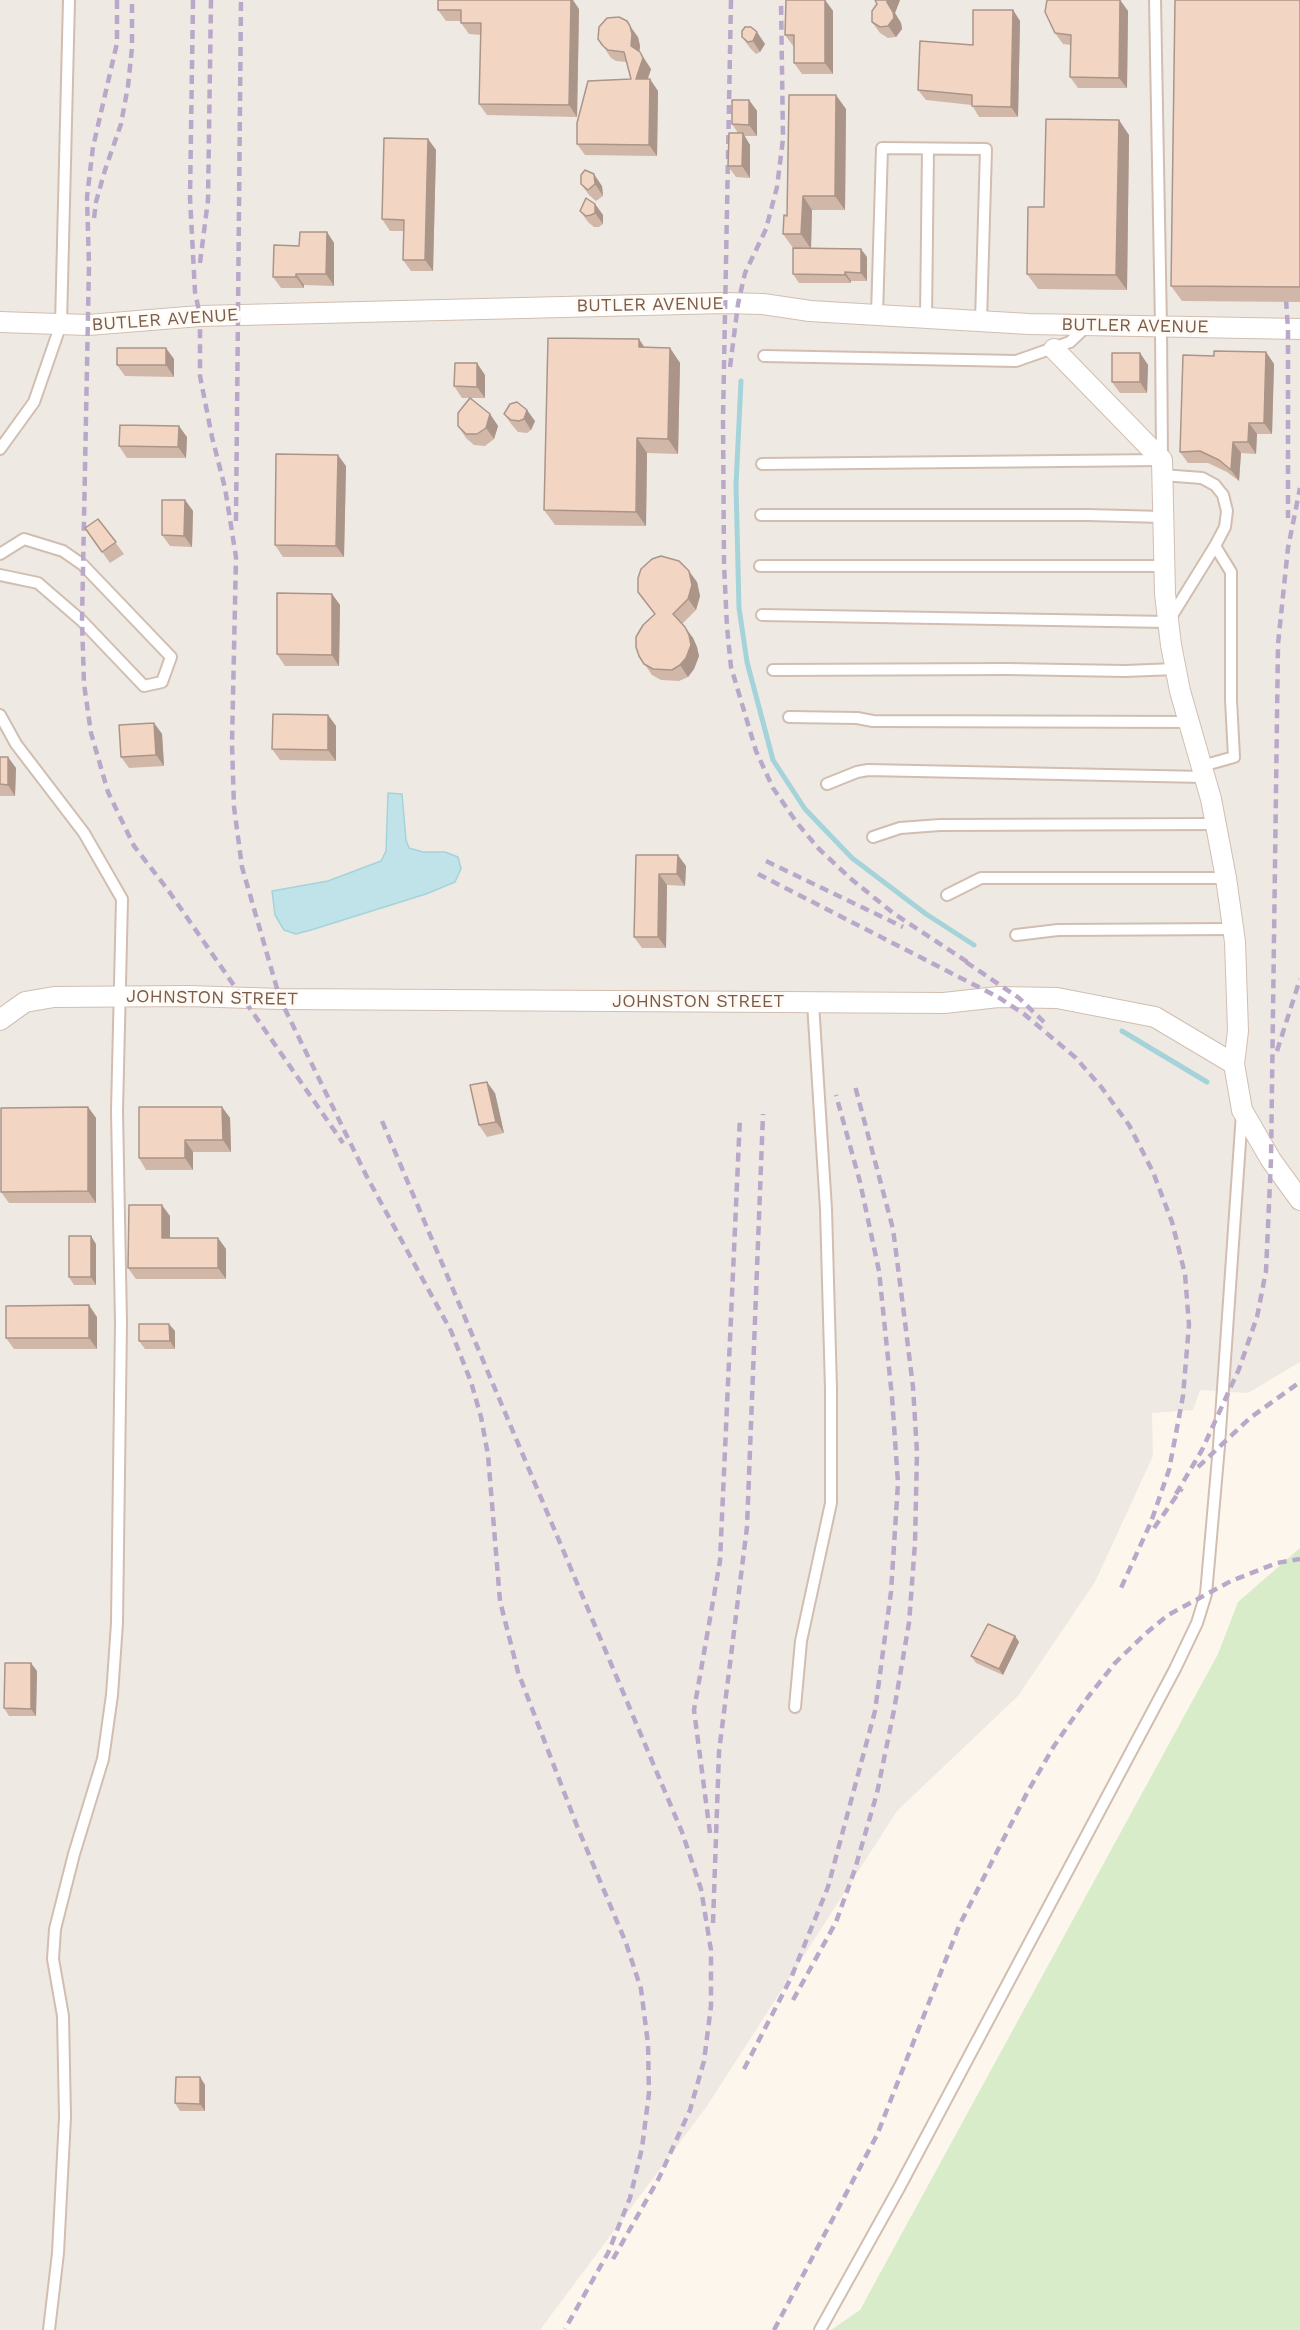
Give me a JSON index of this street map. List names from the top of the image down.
{
  "streets": {
    "street": ["BUTLER AVENUE", "JOHNSTON STREET"]
  }
}
